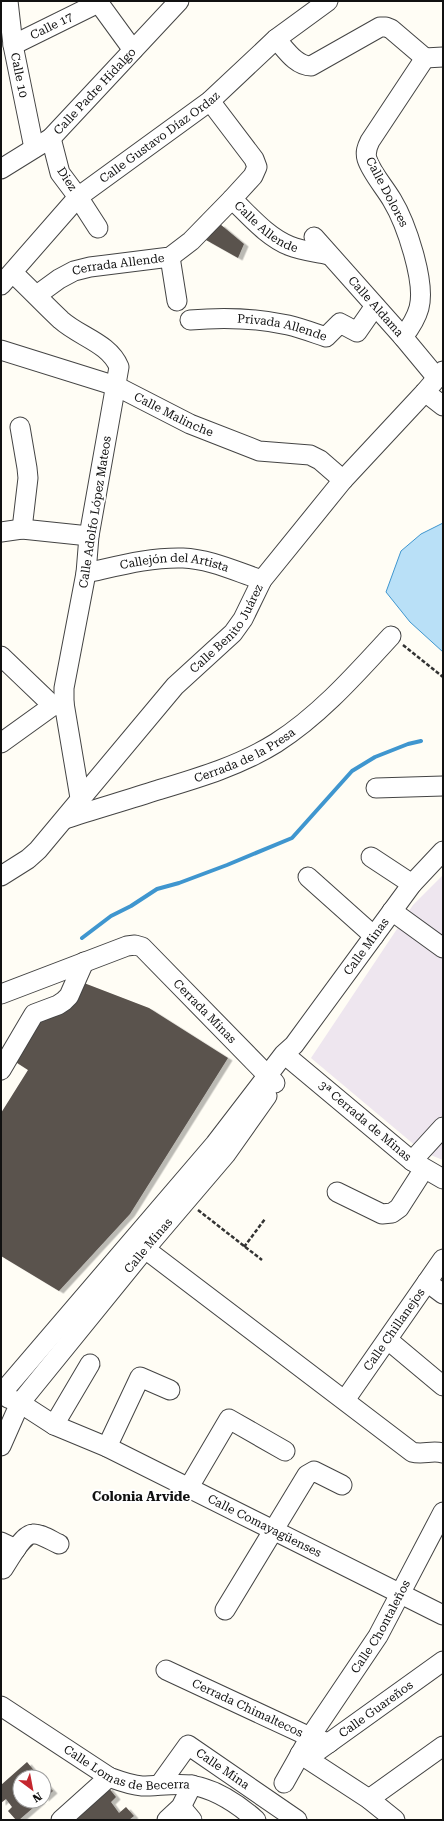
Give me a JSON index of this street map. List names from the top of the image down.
{
  "streets": {
    "street": [
      "Calle 17",
      "Calle 10",
      "Calle Padre Hidalgo",
      "Calle Gustavo Díaz Ordaz",
      "Diez",
      "Calle Dolores",
      "Calle Allende",
      "Cerrada Allende",
      "Calle Aldama",
      "Privada Allende",
      "Calle Malinche",
      "Calle Adolfo López Mateos",
      "Callejón del Artista",
      "Calle Benito Juárez",
      "Cerrada de la Presa",
      "Calle Minas",
      "Cerrada Minas",
      "3ª Cerrada de Minas",
      "Calle Chillanejos",
      "Calle Comayagüenses",
      "Calle Chontaleños",
      "Cerrada Chimaltecos",
      "Calle Guareños",
      "Calle Lomas de Becerra",
      "Calle Mina"
    ]
  },
  "crossings": [
    ["Calle 17", "Calle 10"],
    ["Calle 17", "Calle Padre Hidalgo"],
    ["Calle 10", "Calle Padre Hidalgo"],
    ["Calle Padre Hidalgo", "Diez"],
    ["Calle Gustavo Díaz Ordaz", "Diez"],
    ["Calle Gustavo Díaz Ordaz", "Calle Allende"],
    ["Calle Gustavo Díaz Ordaz", "Calle Adolfo López Mateos"],
    ["Calle Dolores", "Calle Aldama"],
    ["Calle Allende", "Cerrada Allende"],
    ["Calle Allende", "Calle Aldama"],
    ["Cerrada Allende", "Calle Adolfo López Mateos"],
    ["Calle Aldama", "Privada Allende"],
    ["Calle Aldama", "Calle Benito Juárez"],
    ["Calle Malinche", "Calle Adolfo López Mateos"],
    ["Calle Malinche", "Calle Benito Juárez"],
    ["Calle Adolfo López Mateos", "Callejón del Artista"],
    ["Calle Adolfo López Mateos", "Calle Benito Juárez"],
    ["Callejón del Artista", "Calle Benito Juárez"],
    ["Calle Benito Juárez", "Cerrada de la Presa"],
    ["Calle Minas", "Cerrada Minas"],
    ["Calle Minas", "3ª Cerrada de Minas"],
    ["Calle Minas", "Calle Comayagüenses"],
    ["Calle Comayagüenses", "Calle Chontaleños"],
    ["Calle Chontaleños", "Cerrada Chimaltecos"],
    ["Calle Chontaleños", "Calle Guareños"],
    ["Cerrada Chimaltecos", "Calle Guareños"],
    ["Calle Lomas de Becerra", "Calle Mina"]
  ],
  "districts": ["Colonia Arvide"],
  "north": "bottom right"
}
